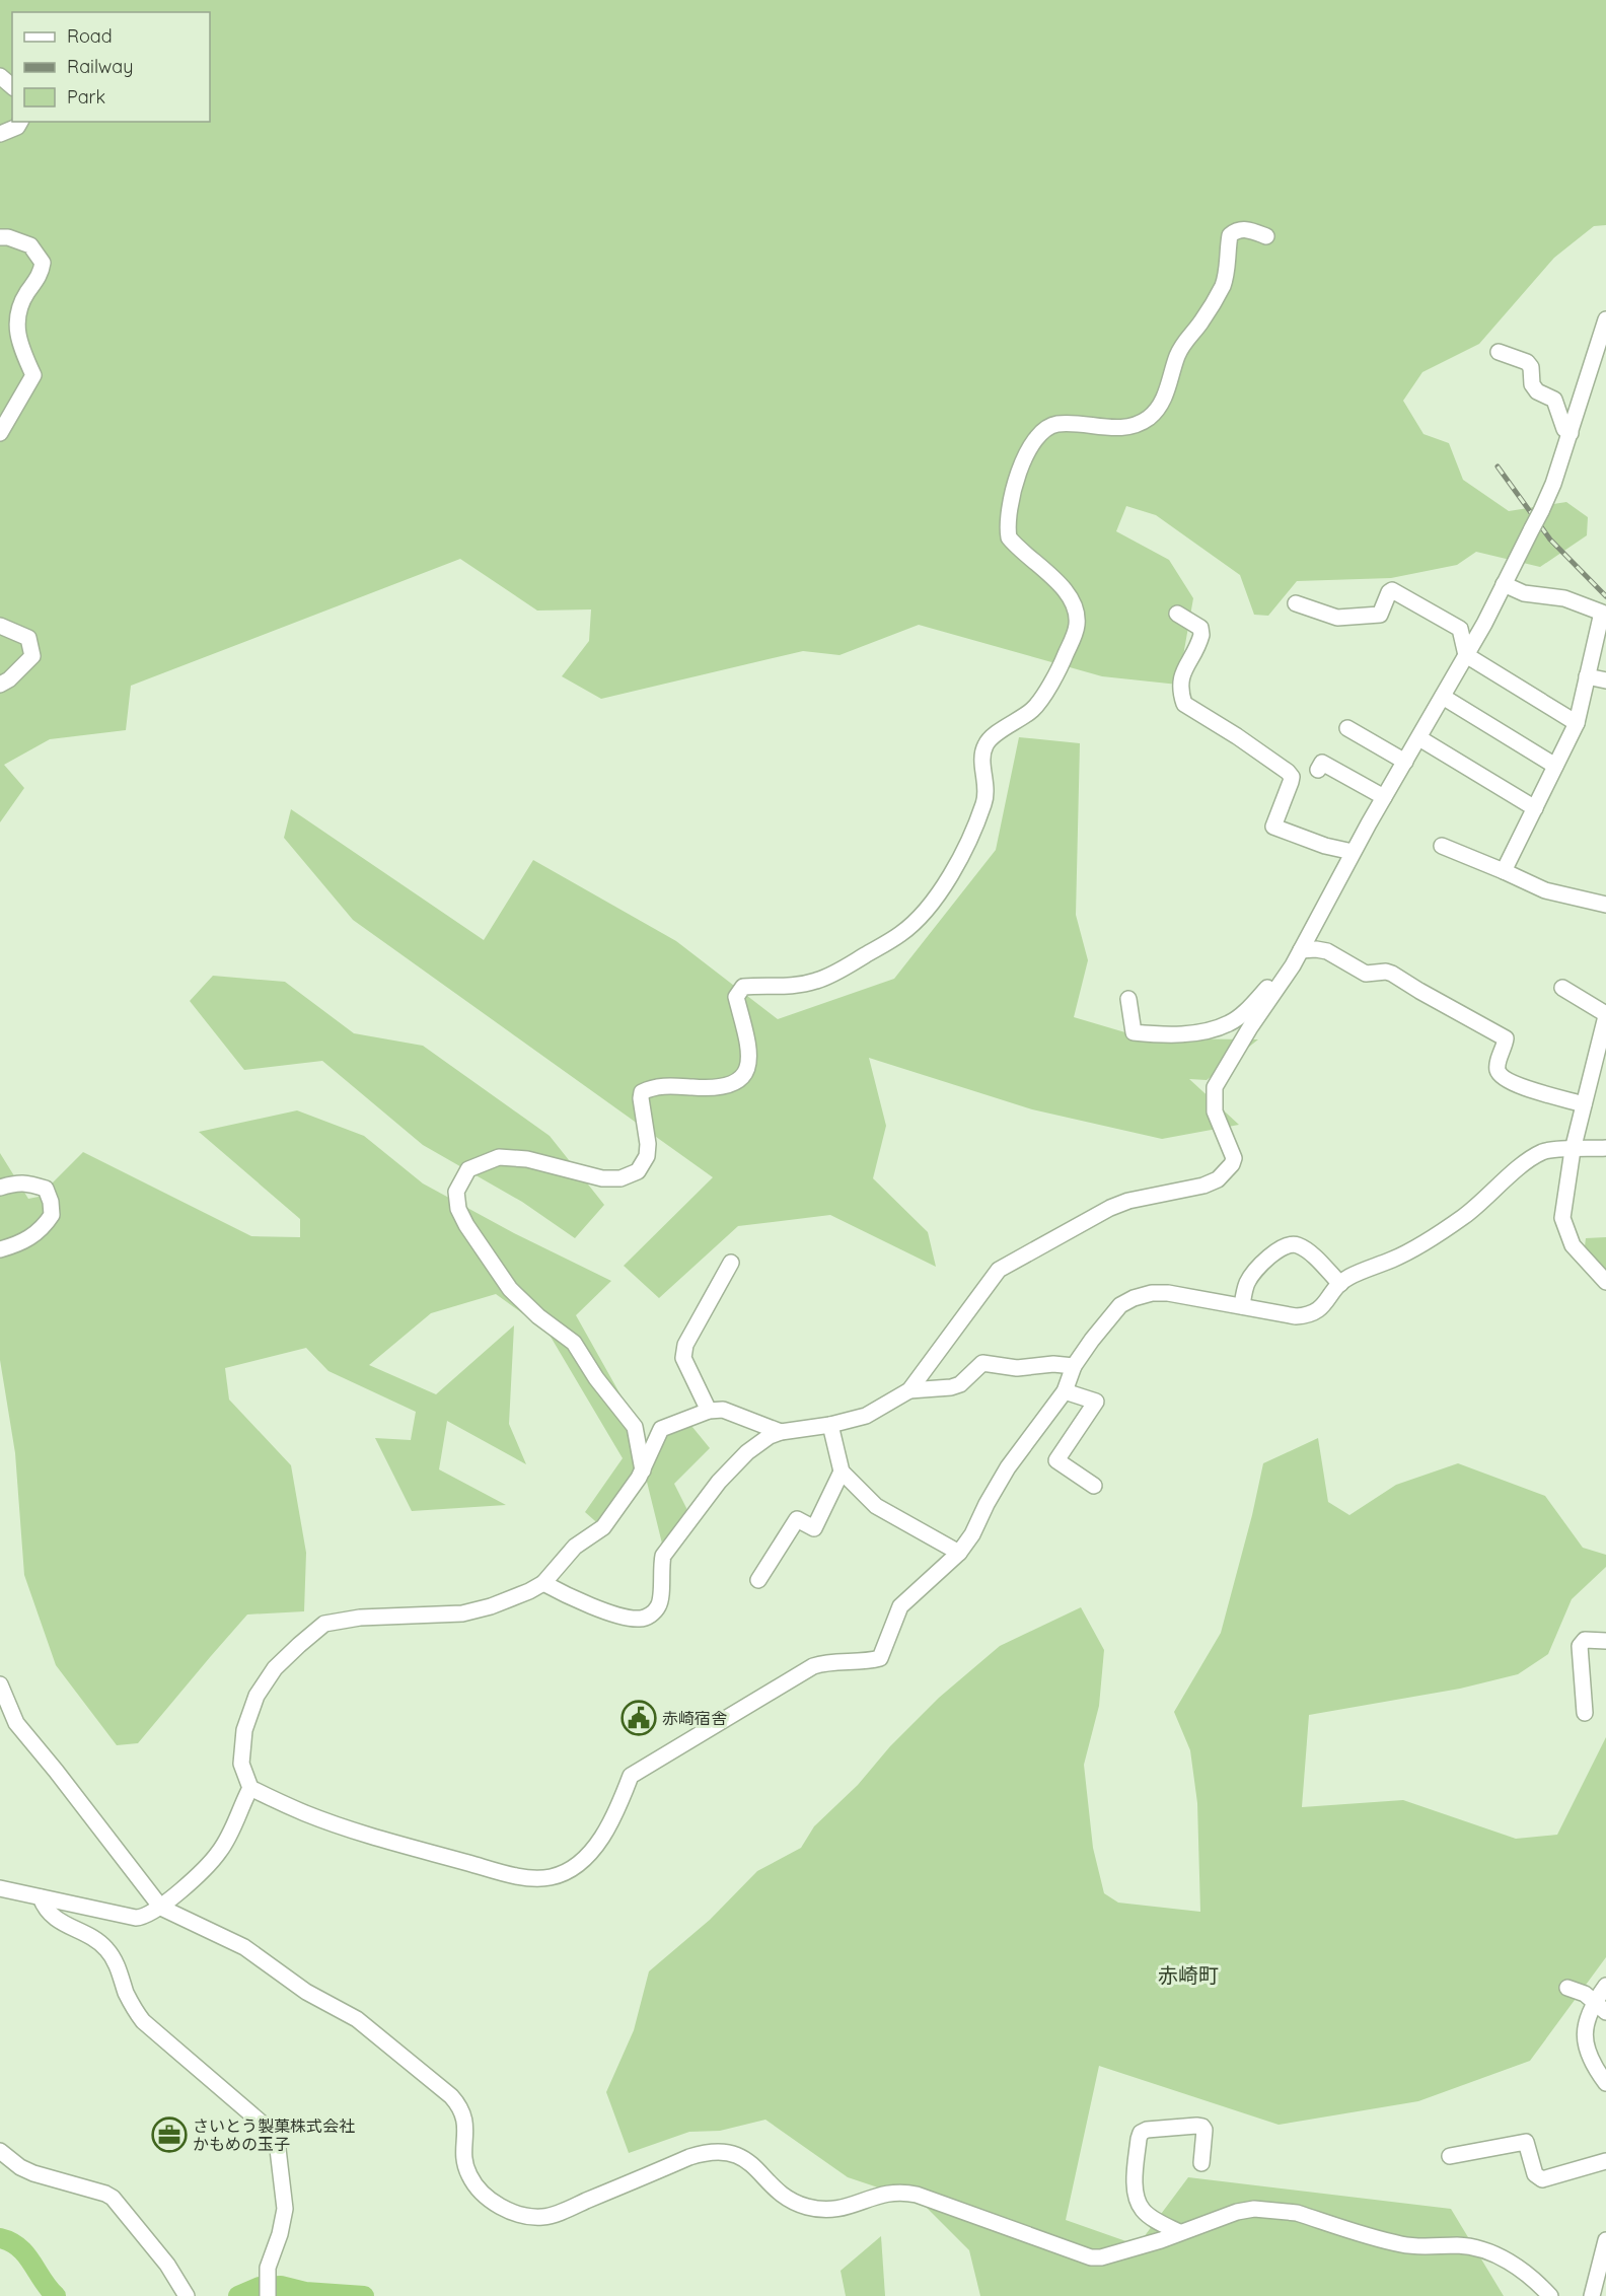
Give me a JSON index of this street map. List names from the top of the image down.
{
  "districts": ["赤崎町"],
  "places": {
    "public building": ["赤崎宿舎"],
    "office": ["さいとう製菓株式会社 かもめの玉子"]
  },
  "legend": ["Road", "Railway", "Park"]
}
